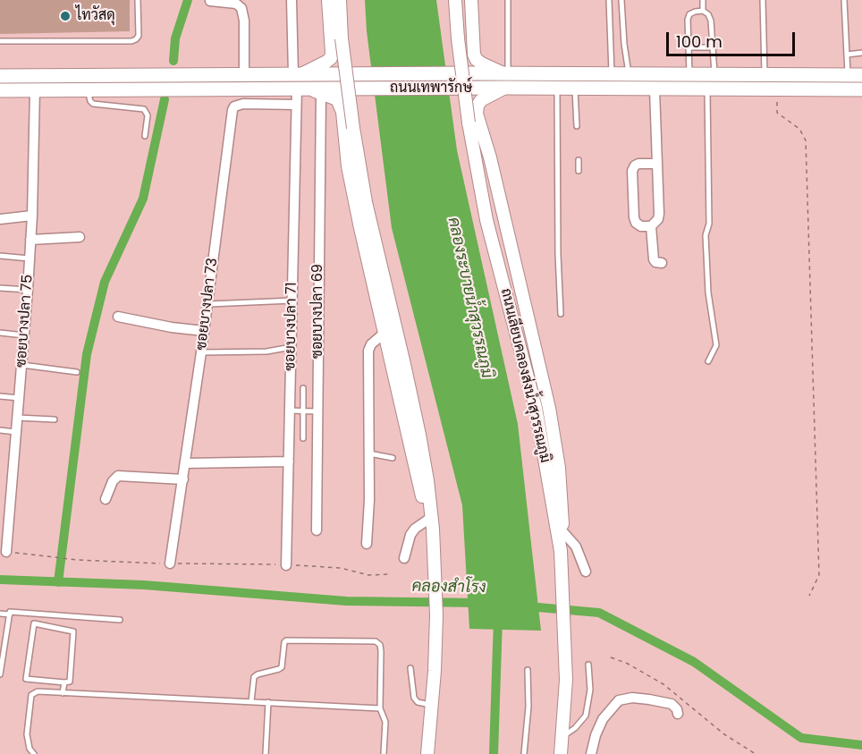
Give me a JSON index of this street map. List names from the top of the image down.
{
  "streets": {
    "main road": ["ถนนเทพารักษ์", "ถนนเลียบคลองส่งน้ำสุวรรณภูมิ"],
    "street": [
      "ซอยบางปลา 73",
      "ซอยบางปลา 69",
      "ซอยบางปลา 75",
      "ซอยบางปลา 71"
    ]
  },
  "crossings": [
    ["ถนนเทพารักษ์", "ซอยบางปลา 75"],
    ["ถนนเทพารักษ์", "ซอยบางปลา 71"],
    ["ซอยบางปลา 73", "ซอยบางปลา 71"]
  ],
  "water": ["คลองระบายน้ำสุวรรณภูมิ", "คลองสำโรง"],
  "places": ["ไทวัสดุ"],
  "scale_bar": "100 m"
}
